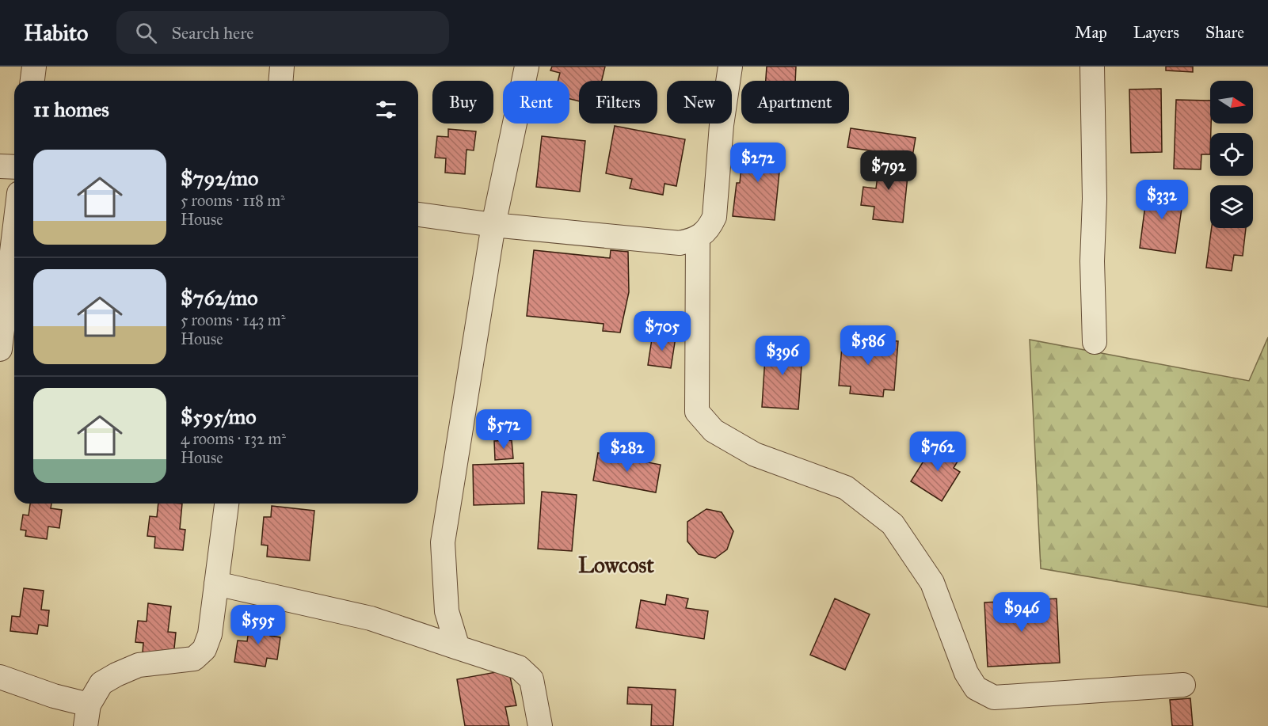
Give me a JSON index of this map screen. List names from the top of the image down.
{
  "districts": ["Lowcost"],
  "north": "right",
  "page": {
    "header": "Habito",
    "search": "Search here",
    "nav": ["Map", "Layers", "Share"],
    "chip": [
      "Buy",
      "Rent",
      "Filters",
      "New",
      "Apartment"
    ],
    "heading": "11 homes",
    "list": [
      {
        "name": "$792/mo",
        "note": "5 rooms · 118 m² · House"
      },
      {
        "name": "$762/mo",
        "note": "5 rooms · 143 m² · House"
      },
      {
        "name": "$595/mo",
        "note": "4 rooms · 132 m² · House"
      }
    ],
    "price": [
      "$272",
      "$792",
      "$332",
      "$705",
      "$586",
      "$396",
      "$572",
      "$762",
      "$282",
      "$946",
      "$595"
    ]
  }
}
